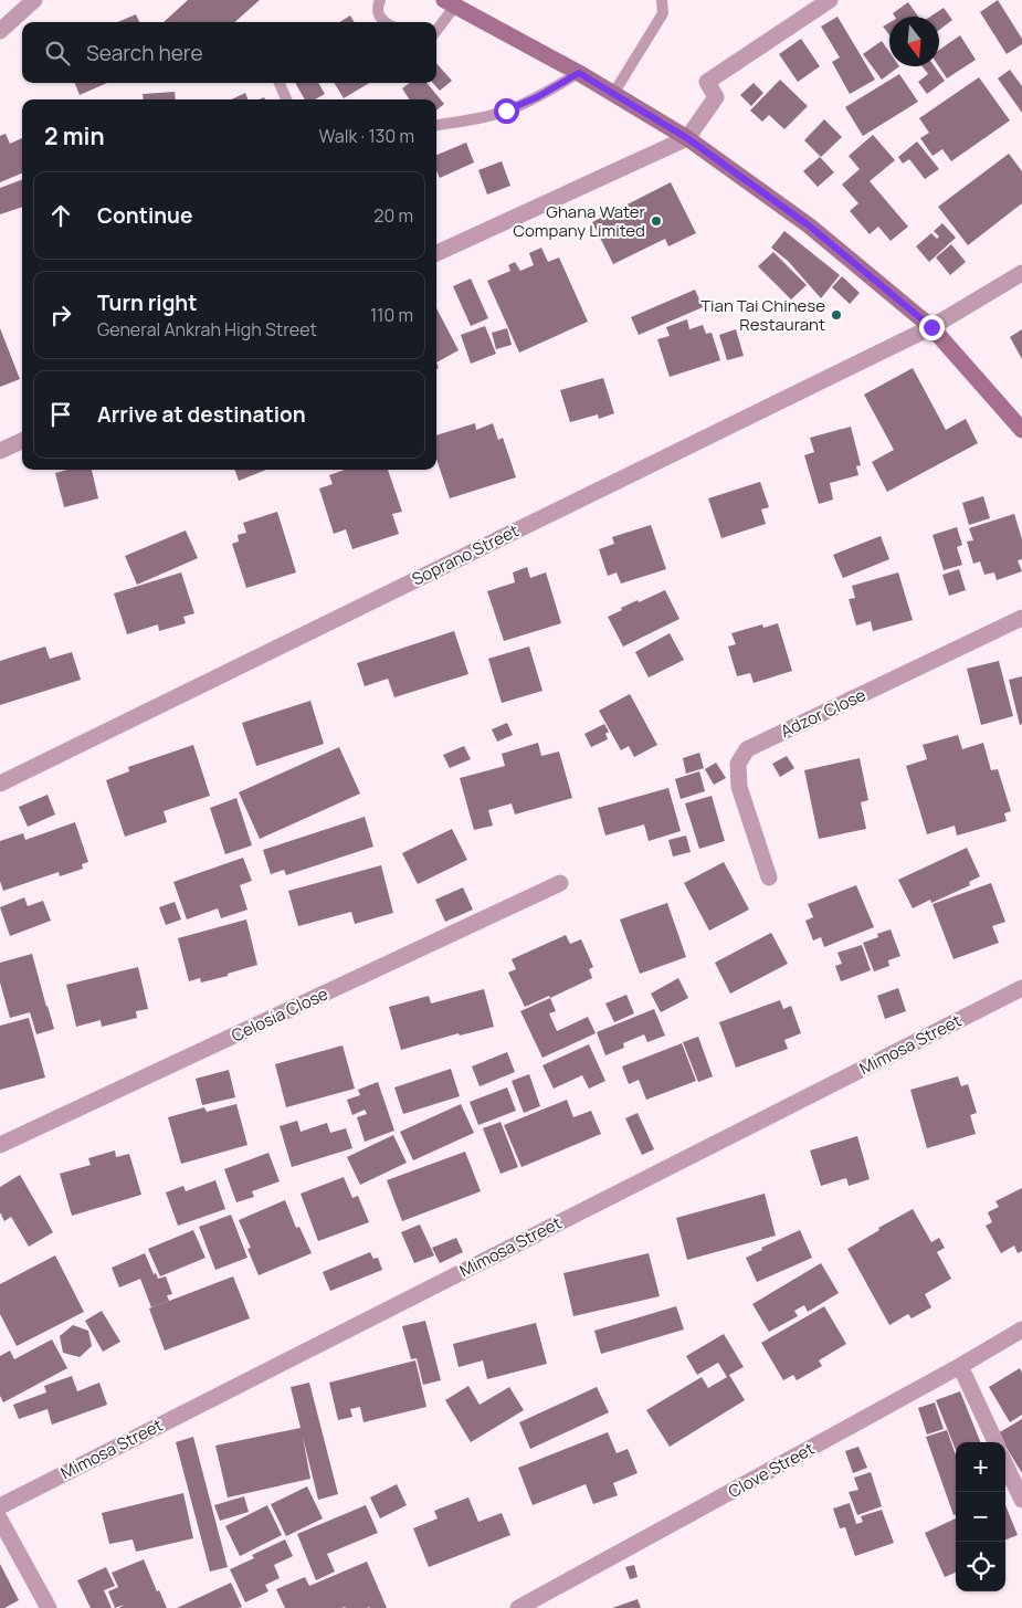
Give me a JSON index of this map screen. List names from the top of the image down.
{
  "streets": {
    "street": [
      "Soprano Street",
      "Adzor Close",
      "Celosia Close",
      "Mimosa Street",
      "Clove Street"
    ]
  },
  "places": ["Ghana Water Company Limited", "Tian Tai Chinese Restaurant"],
  "north": "bottom",
  "page": {
    "search": "Search here",
    "heading": ["2 min", "Walk · 130 m"],
    "list": [
      ["Continue", "20 m"],
      ["Turn right", "General Ankrah High Street", "110 m"],
      "Arrive at destination"
    ],
    "map_buttons": ["+", "−"]
  }
}
